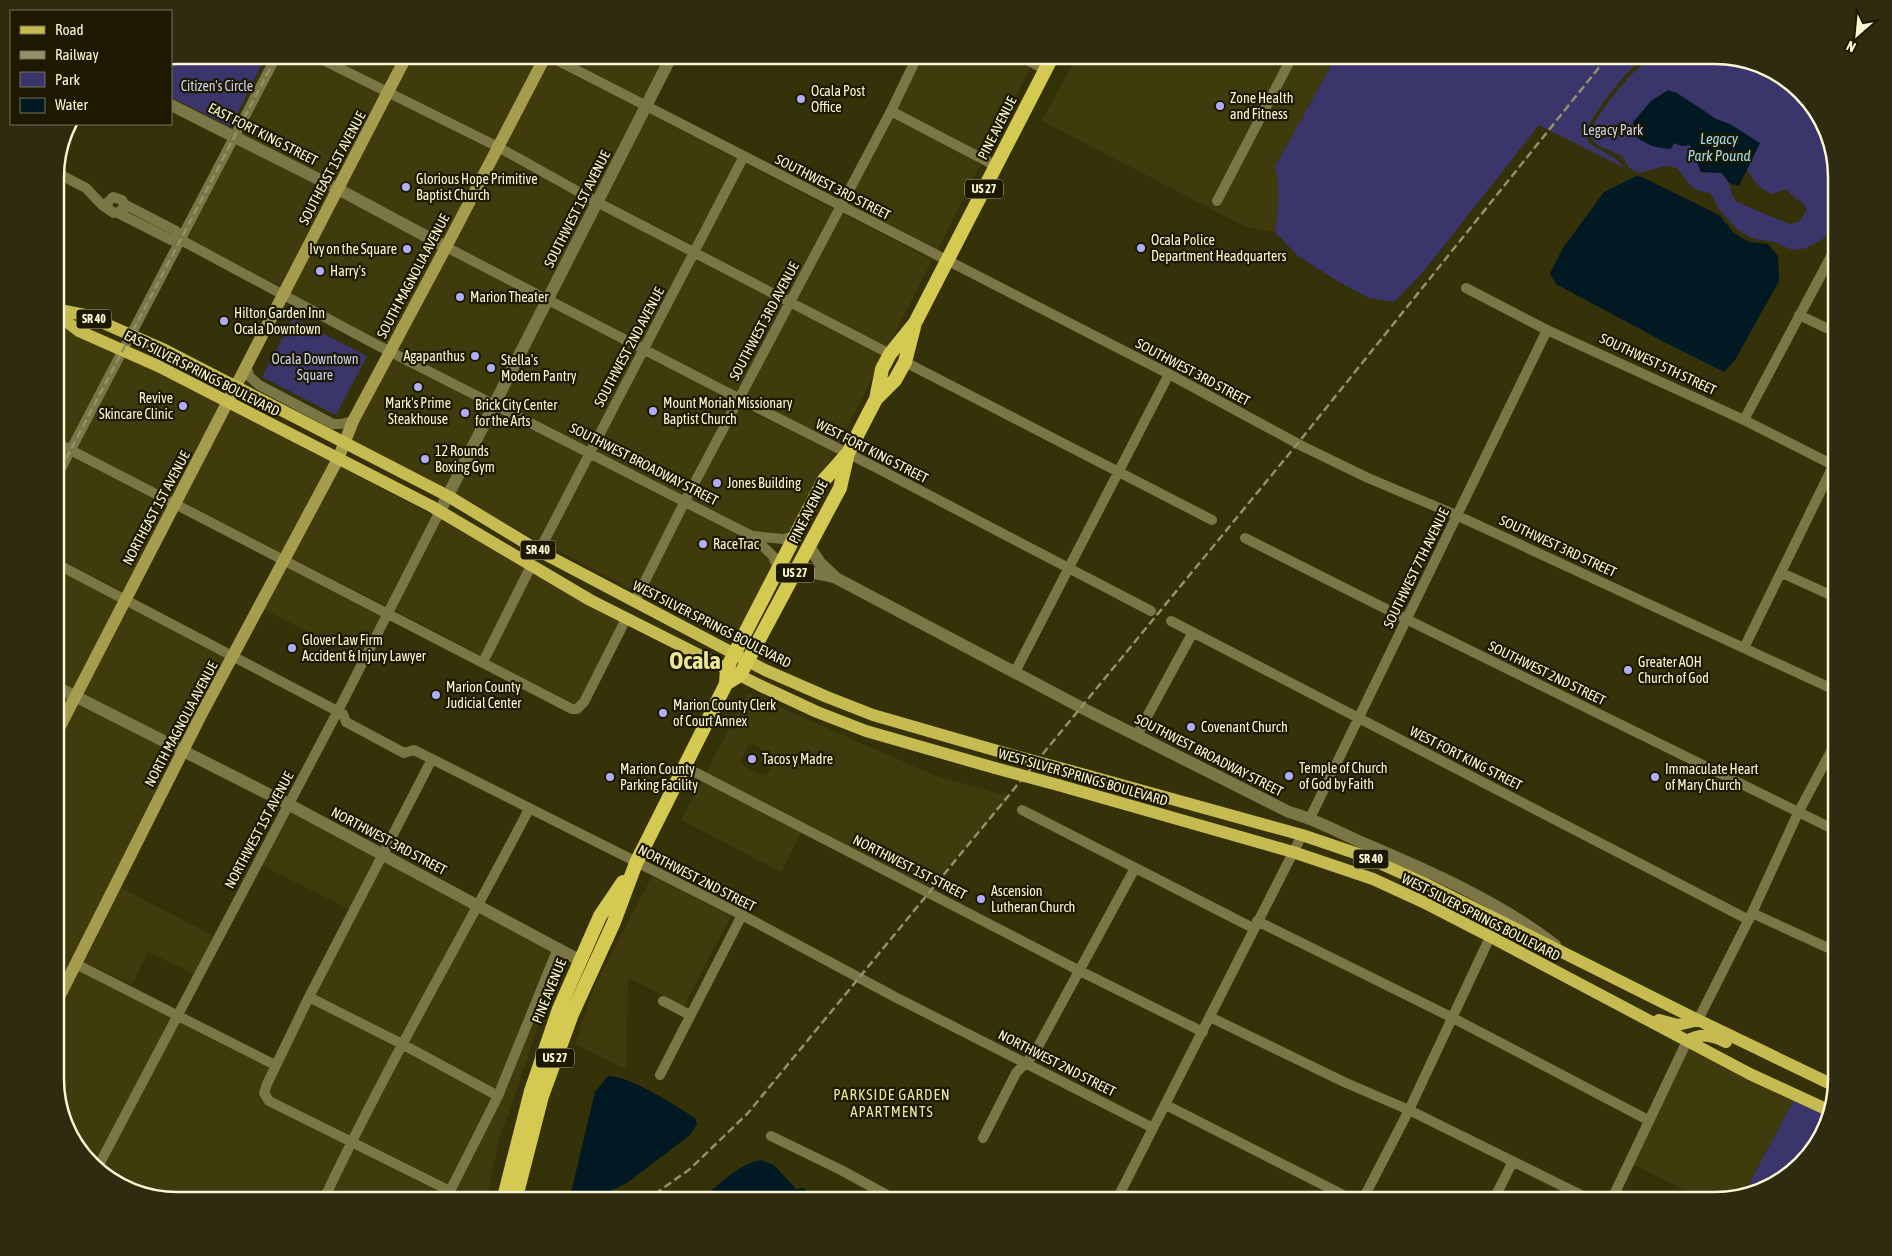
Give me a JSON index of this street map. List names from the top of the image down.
{
  "streets": {
    "highway": ["PINE AVENUE", "US 27"],
    "main road": [
      "SOUTHEAST 1ST AVENUE",
      "SOUTH MAGNOLIA AVENUE",
      "SR 40",
      "EAST SILVER SPRINGS BOULEVARD",
      "NORTHEAST 1ST AVENUE",
      "WEST SILVER SPRINGS BOULEVARD",
      "NORTH MAGNOLIA AVENUE"
    ],
    "street": [
      "EAST FORT KING STREET",
      "SOUTHWEST 3RD STREET",
      "SOUTHWEST 1ST AVENUE",
      "SOUTHWEST 3RD AVENUE",
      "SOUTHWEST 2ND AVENUE",
      "SOUTHWEST 5TH STREET",
      "WEST FORT KING STREET",
      "SOUTHWEST BROADWAY STREET",
      "SOUTHWEST 7TH AVENUE",
      "SOUTHWEST 2ND STREET",
      "NORTHWEST 1ST AVENUE",
      "NORTHWEST 3RD STREET",
      "NORTHWEST 1ST STREET",
      "NORTHWEST 2ND STREET"
    ]
  },
  "crossings": [
    ["PINE AVENUE", "SOUTHWEST 3RD STREET"],
    ["PINE AVENUE", "WEST FORT KING STREET"],
    ["PINE AVENUE", "SOUTHWEST BROADWAY STREET"],
    ["PINE AVENUE", "WEST SILVER SPRINGS BOULEVARD"],
    ["PINE AVENUE", "NORTHWEST 3RD STREET"],
    ["PINE AVENUE", "NORTHWEST 1ST STREET"],
    ["PINE AVENUE", "NORTHWEST 2ND STREET"],
    ["EAST FORT KING STREET", "SOUTHEAST 1ST AVENUE"],
    ["EAST FORT KING STREET", "SOUTH MAGNOLIA AVENUE"],
    ["EAST FORT KING STREET", "WEST FORT KING STREET"],
    ["SOUTHEAST 1ST AVENUE", "SOUTHWEST BROADWAY STREET"],
    ["SOUTHEAST 1ST AVENUE", "NORTHEAST 1ST AVENUE"],
    ["SOUTHWEST 3RD STREET", "SOUTHWEST 1ST AVENUE"],
    ["SOUTHWEST 3RD STREET", "SOUTHWEST 3RD AVENUE"],
    ["SOUTHWEST 3RD STREET", "SOUTHWEST 2ND AVENUE"],
    ["SOUTHWEST 3RD STREET", "SOUTHWEST 7TH AVENUE"],
    ["SOUTHWEST 1ST AVENUE", "WEST FORT KING STREET"],
    ["SOUTHWEST 1ST AVENUE", "SOUTHWEST BROADWAY STREET"],
    ["SOUTHWEST 1ST AVENUE", "WEST SILVER SPRINGS BOULEVARD"],
    ["SOUTHWEST 1ST AVENUE", "NORTHWEST 1ST AVENUE"],
    ["SOUTH MAGNOLIA AVENUE", "EAST SILVER SPRINGS BOULEVARD"],
    ["SOUTH MAGNOLIA AVENUE", "WEST FORT KING STREET"],
    ["SOUTH MAGNOLIA AVENUE", "SOUTHWEST BROADWAY STREET"],
    ["SOUTH MAGNOLIA AVENUE", "WEST SILVER SPRINGS BOULEVARD"],
    ["SOUTH MAGNOLIA AVENUE", "NORTH MAGNOLIA AVENUE"],
    ["SOUTHWEST 3RD AVENUE", "WEST FORT KING STREET"],
    ["SOUTHWEST 3RD AVENUE", "SOUTHWEST BROADWAY STREET"],
    ["SOUTHWEST 3RD AVENUE", "WEST SILVER SPRINGS BOULEVARD"],
    ["SOUTHWEST 2ND AVENUE", "WEST FORT KING STREET"],
    ["SOUTHWEST 2ND AVENUE", "SOUTHWEST BROADWAY STREET"],
    ["SOUTHWEST 2ND AVENUE", "WEST SILVER SPRINGS BOULEVARD"],
    ["SOUTHWEST 5TH STREET", "SOUTHWEST 7TH AVENUE"],
    ["EAST SILVER SPRINGS BOULEVARD", "NORTHEAST 1ST AVENUE"],
    ["EAST SILVER SPRINGS BOULEVARD", "WEST SILVER SPRINGS BOULEVARD"],
    ["EAST SILVER SPRINGS BOULEVARD", "NORTH MAGNOLIA AVENUE"],
    ["WEST FORT KING STREET", "SOUTHWEST 7TH AVENUE"],
    ["SOUTHWEST BROADWAY STREET", "NORTHEAST 1ST AVENUE"],
    ["SOUTHWEST BROADWAY STREET", "SOUTHWEST 7TH AVENUE"],
    ["SOUTHWEST BROADWAY STREET", "WEST SILVER SPRINGS BOULEVARD"],
    ["NORTHEAST 1ST AVENUE", "NORTHWEST 3RD STREET"],
    ["NORTHEAST 1ST AVENUE", "NORTHWEST 2ND STREET"],
    ["SOUTHWEST 7TH AVENUE", "SOUTHWEST 2ND STREET"],
    ["WEST SILVER SPRINGS BOULEVARD", "NORTH MAGNOLIA AVENUE"],
    ["WEST SILVER SPRINGS BOULEVARD", "NORTHWEST 1ST AVENUE"],
    ["NORTH MAGNOLIA AVENUE", "NORTHWEST 3RD STREET"],
    ["NORTH MAGNOLIA AVENUE", "NORTHWEST 2ND STREET"],
    ["NORTHWEST 1ST AVENUE", "NORTHWEST 3RD STREET"],
    ["NORTHWEST 1ST AVENUE", "NORTHWEST 2ND STREET"]
  ],
  "districts": ["Ocala", "PARKSIDE GARDEN APARTMENTS"],
  "water": ["Legacy Park Pound"],
  "parks": ["Citizen's Circle", "Legacy Park", "Ocala Downtown Square"],
  "places": [
    "Ocala Post Office",
    "Zone Health and Fitness",
    "Glorious Hope Primitive Baptist Church",
    "Ocala Police Department Headquarters",
    "Ivy on the Square",
    "Harry's",
    "Marion Theater",
    "Hilton Garden Inn Ocala Downtown",
    "Agapanthus",
    "Stella's Modern Pantry",
    "Mark's Prime Steakhouse",
    "Revive Skincare Clinic",
    "Mount Moriah Missionary Baptist Church",
    "Brick City Center for the Arts",
    "12 Rounds Boxing Gym",
    "Jones Building",
    "RaceTrac",
    "Glover Law Firm Accident & Injury Lawyer",
    "Greater AOH Church of God",
    "Marion County Judicial Center",
    "Marion County Clerk of Court Annex",
    "Covenant Church",
    "Tacos y Madre",
    "Temple of Church of God by Faith",
    "Marion County Parking Facility",
    "Immaculate Heart of Mary Church",
    "Ascension Lutheran Church"
  ],
  "legend": [
    "Road",
    "Railway",
    "Park",
    "Water"
  ],
  "north": "bottom left"
}
